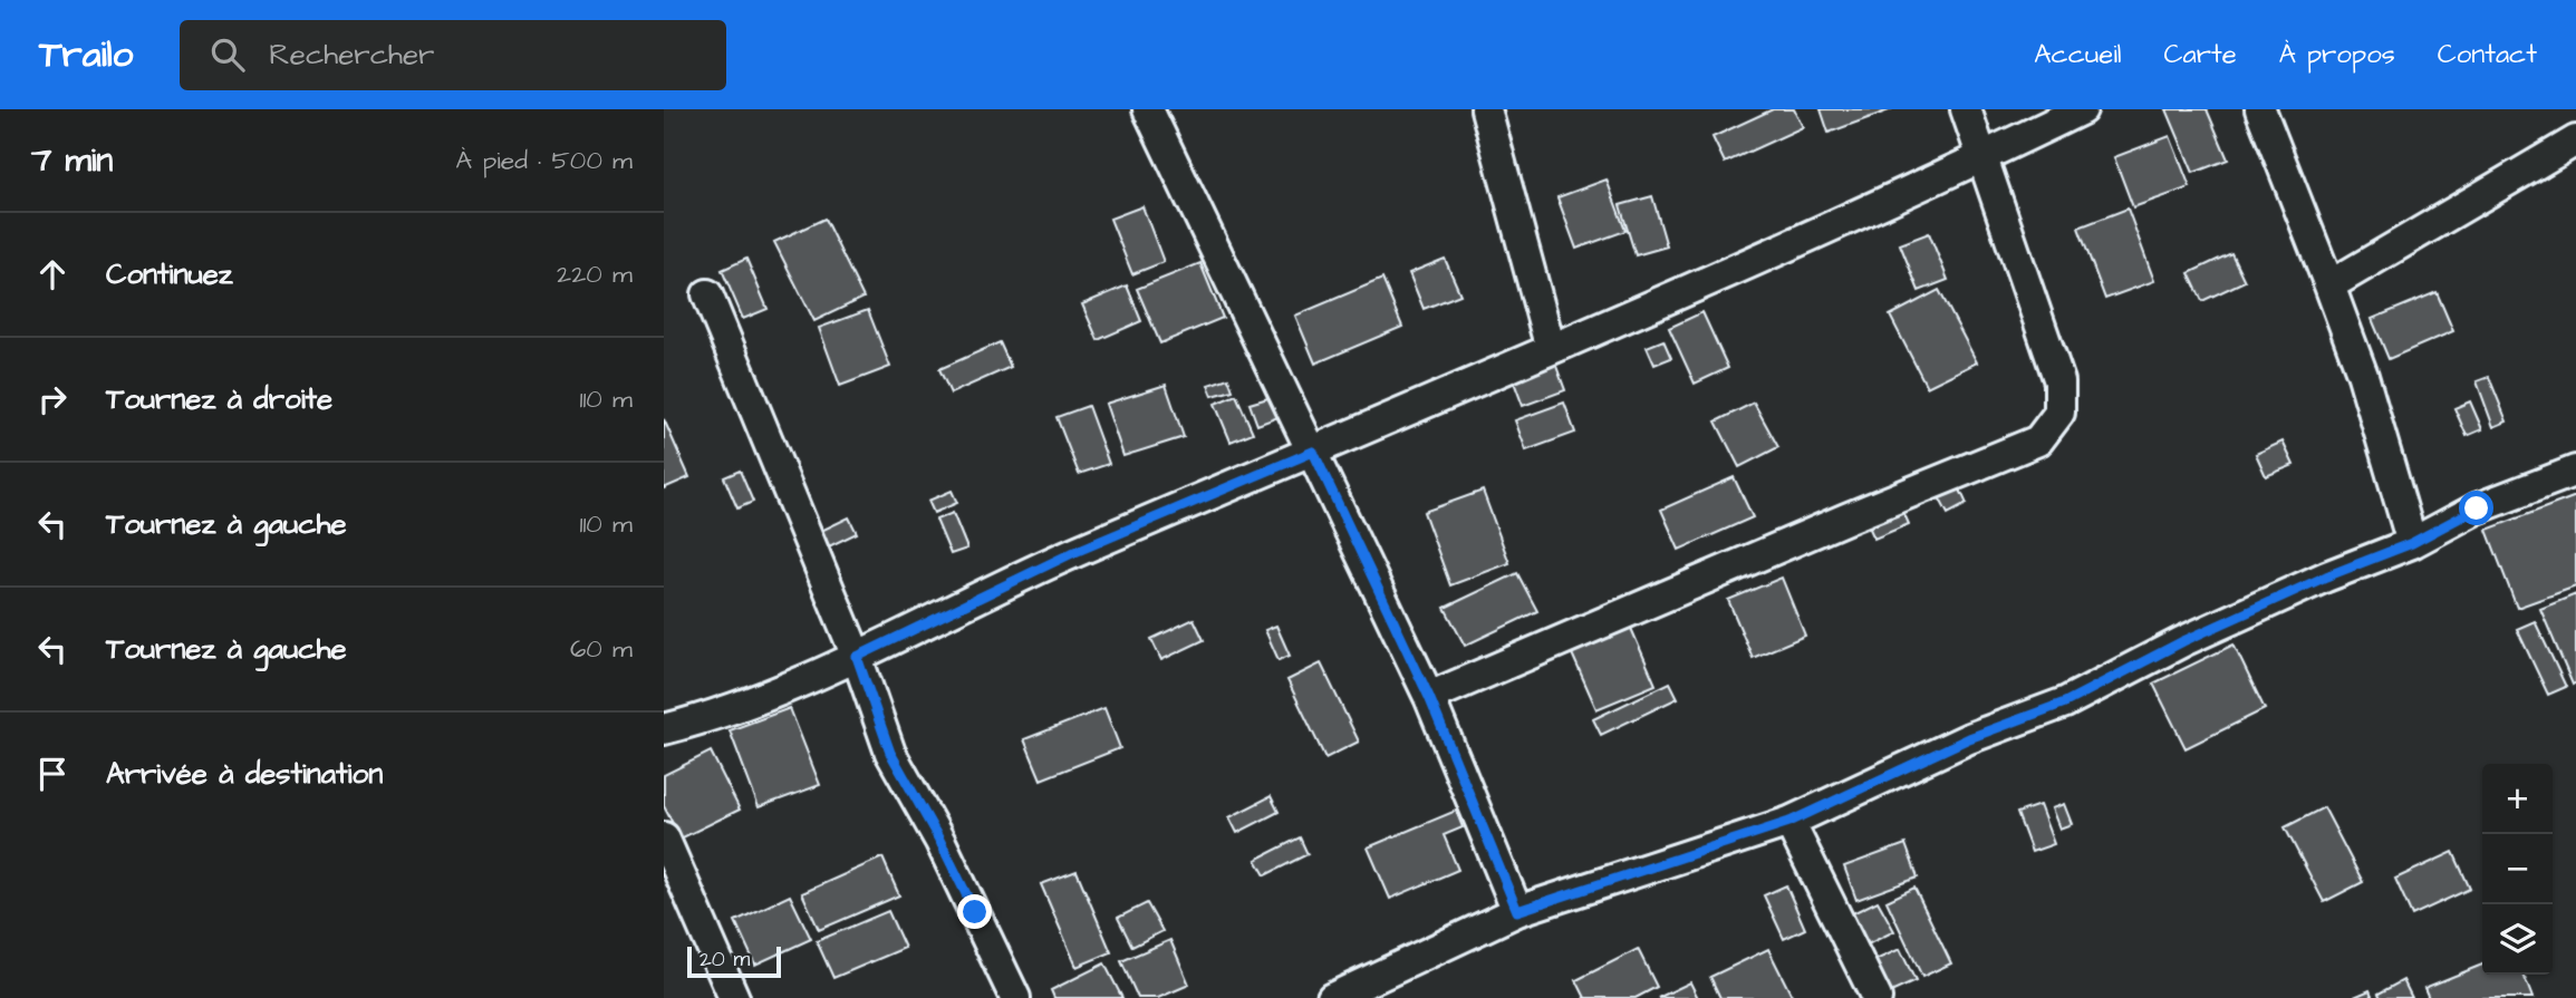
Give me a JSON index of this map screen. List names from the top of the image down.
{
  "scale_bar": "20 m",
  "page": {
    "header": "Trailo",
    "search": "Rechercher",
    "nav": [
      "Accueil",
      "Carte",
      "À propos",
      "Contact"
    ],
    "heading": ["7 min", "À pied · 500 m"],
    "list": [
      ["Continuez", "220 m"],
      ["Tournez à droite", "110 m"],
      ["Tournez à gauche", "110 m"],
      ["Tournez à gauche", "60 m"],
      "Arrivée à destination"
    ],
    "map_buttons": ["+", "−"],
    "scale": "20 m"
  }
}
